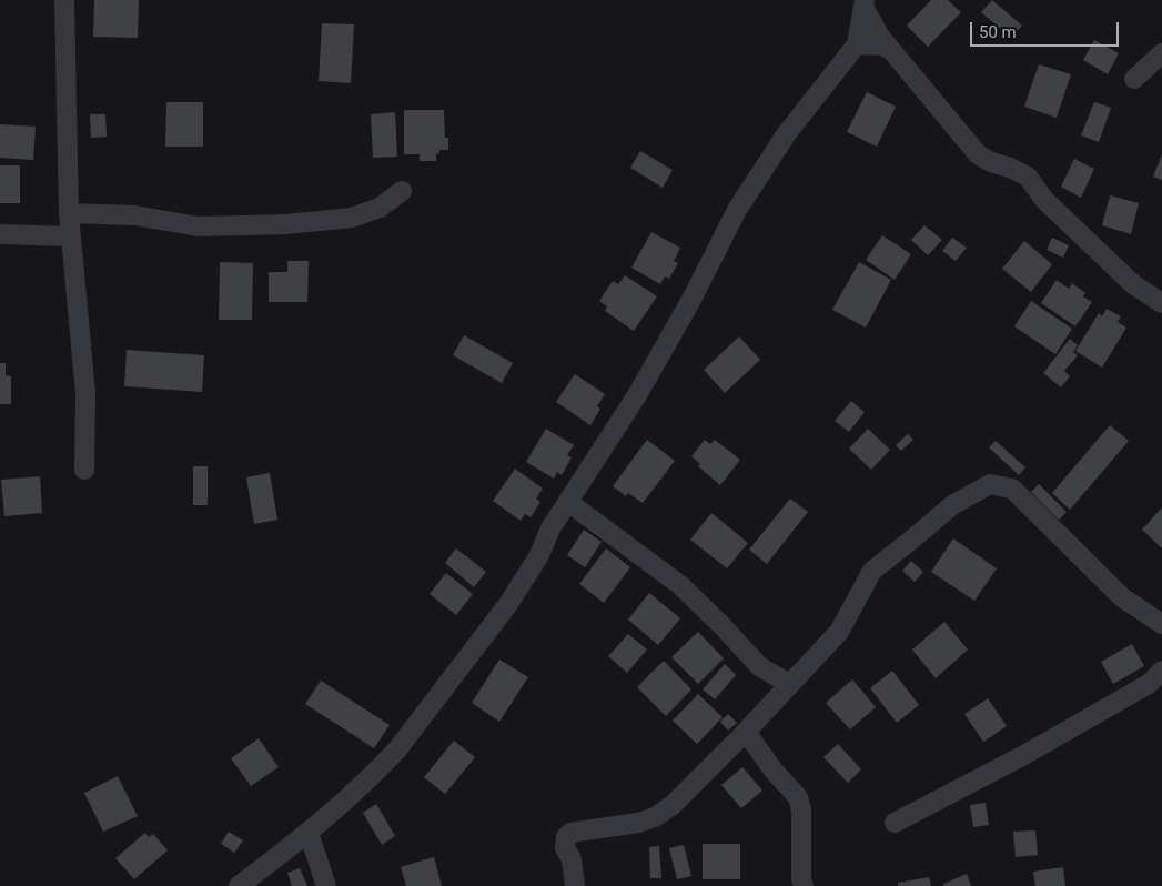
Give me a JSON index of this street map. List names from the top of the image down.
{
  "scale_bar": "50 m"
}
